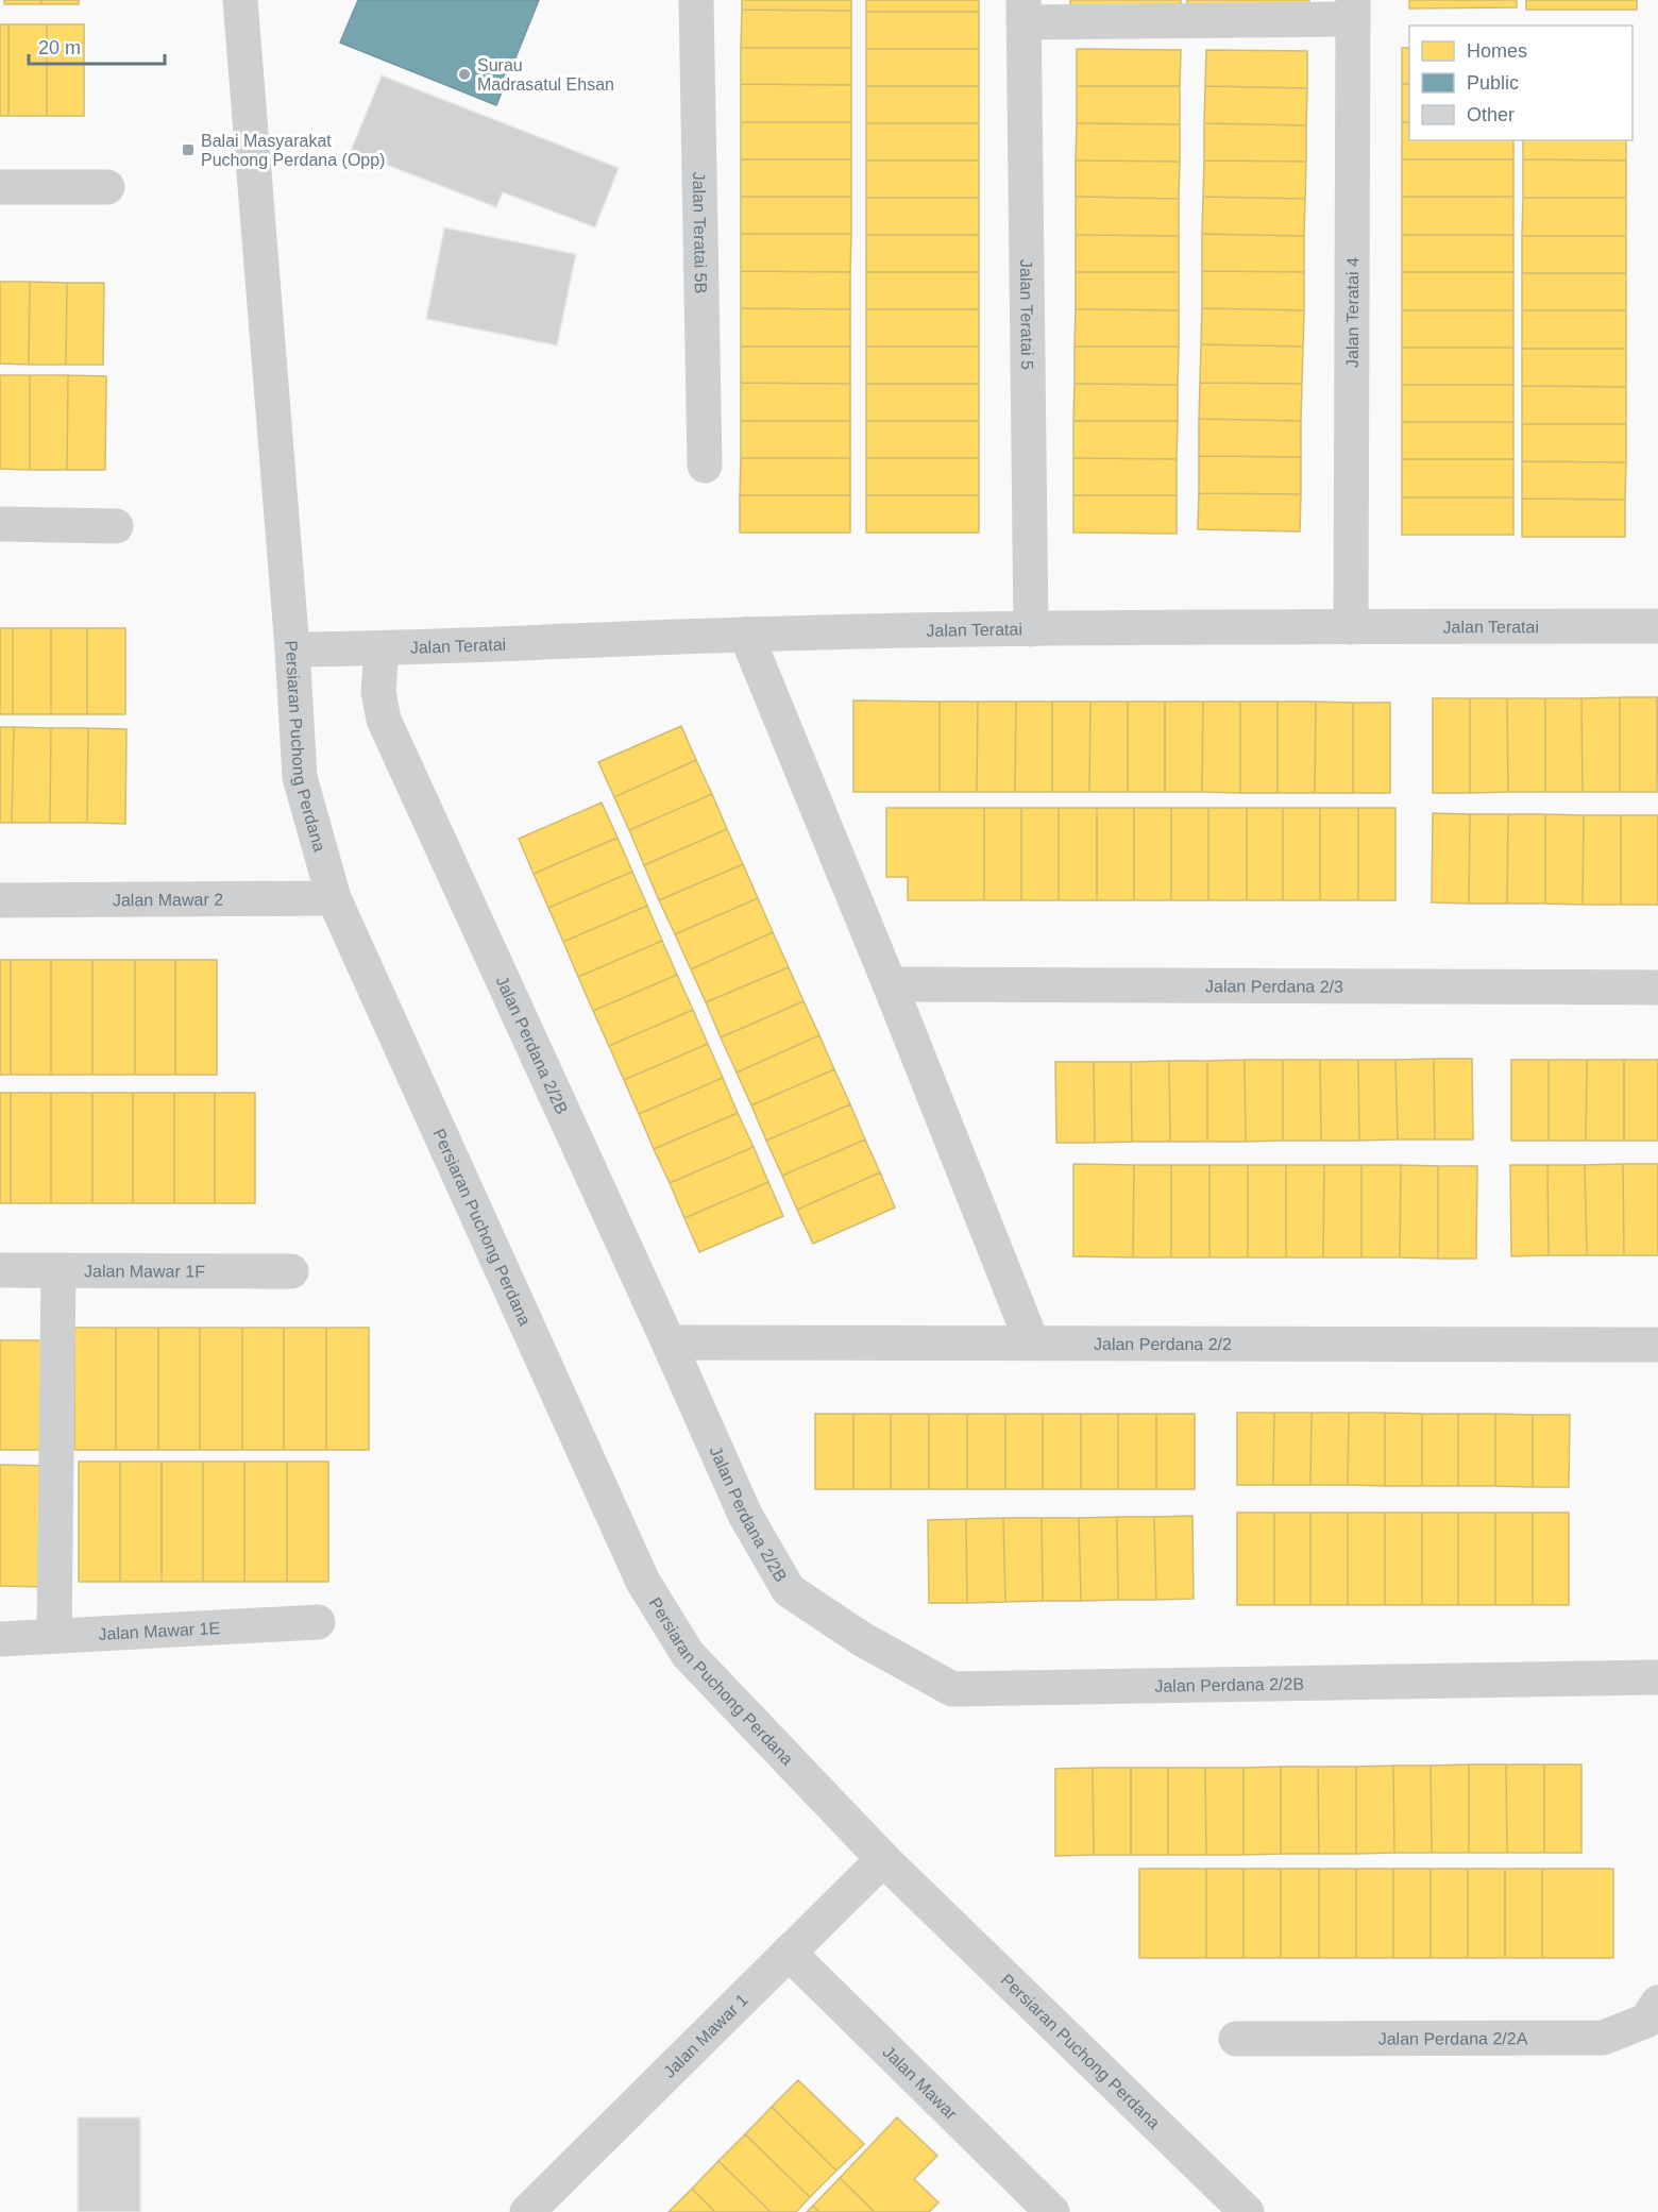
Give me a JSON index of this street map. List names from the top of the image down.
{
  "streets": {
    "street": [
      "Jalan Teratai 5B",
      "Jalan Teratai 4",
      "Jalan Teratai 5",
      "Jalan Teratai",
      "Persiaran Puchong Perdana",
      "Jalan Mawar 2",
      "Jalan Perdana 2/3",
      "Jalan Perdana 2/2B",
      "Jalan Mawar 1F",
      "Jalan Perdana 2/2",
      "Jalan Mawar 1E",
      "Jalan Mawar 1",
      "Jalan Perdana 2/2A",
      "Jalan Mawar"
    ]
  },
  "crossings": [
    ["Jalan Teratai 4", "Jalan Teratai"],
    ["Jalan Teratai 5", "Jalan Teratai"],
    ["Jalan Teratai", "Persiaran Puchong Perdana"],
    ["Jalan Teratai", "Jalan Perdana 2/2B"],
    ["Persiaran Puchong Perdana", "Jalan Mawar 2"],
    ["Persiaran Puchong Perdana", "Jalan Mawar 1"],
    ["Jalan Perdana 2/2B", "Jalan Perdana 2/2"],
    ["Jalan Mawar 1", "Jalan Mawar"]
  ],
  "places": {
    "other": ["Surau Madrasatul Ehsan"],
    "transit": ["Balai Masyarakat Puchong Perdana (Opp)"]
  },
  "legend": ["Homes", "Public", "Other"],
  "scale_bar": "20 m"
}
